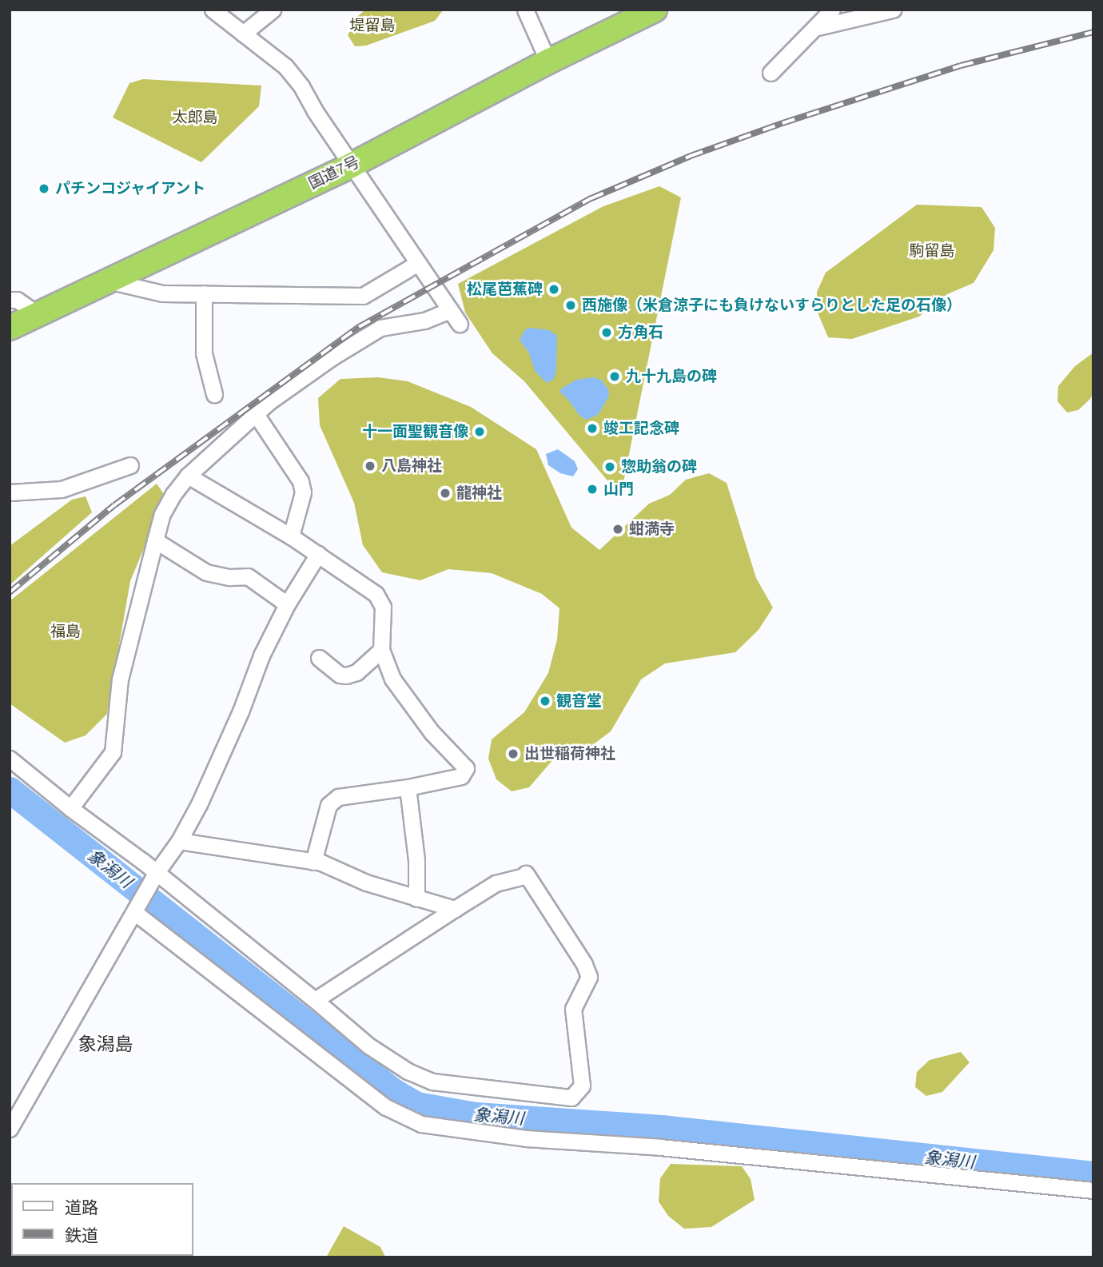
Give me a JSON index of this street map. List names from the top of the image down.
{
  "streets": {
    "highway": ["国道7号"]
  },
  "districts": ["象潟島"],
  "water": ["象潟川"],
  "parks": [
    "堤留島",
    "太郎島",
    "駒留島",
    "福島"
  ],
  "places": [
    "パチンコジャイアント",
    "松尾芭蕉碑",
    "西施像（米倉涼子にも負けないすらりとした足の石像）",
    "方角石",
    "九十九島の碑",
    "竣工記念碑",
    "十一面聖観音像",
    "八島神社",
    "惣助翁の碑",
    "山門",
    "龍神社",
    "蚶満寺",
    "観音堂",
    "出世稲荷神社"
  ],
  "legend": ["道路", "鉄道"]
}
